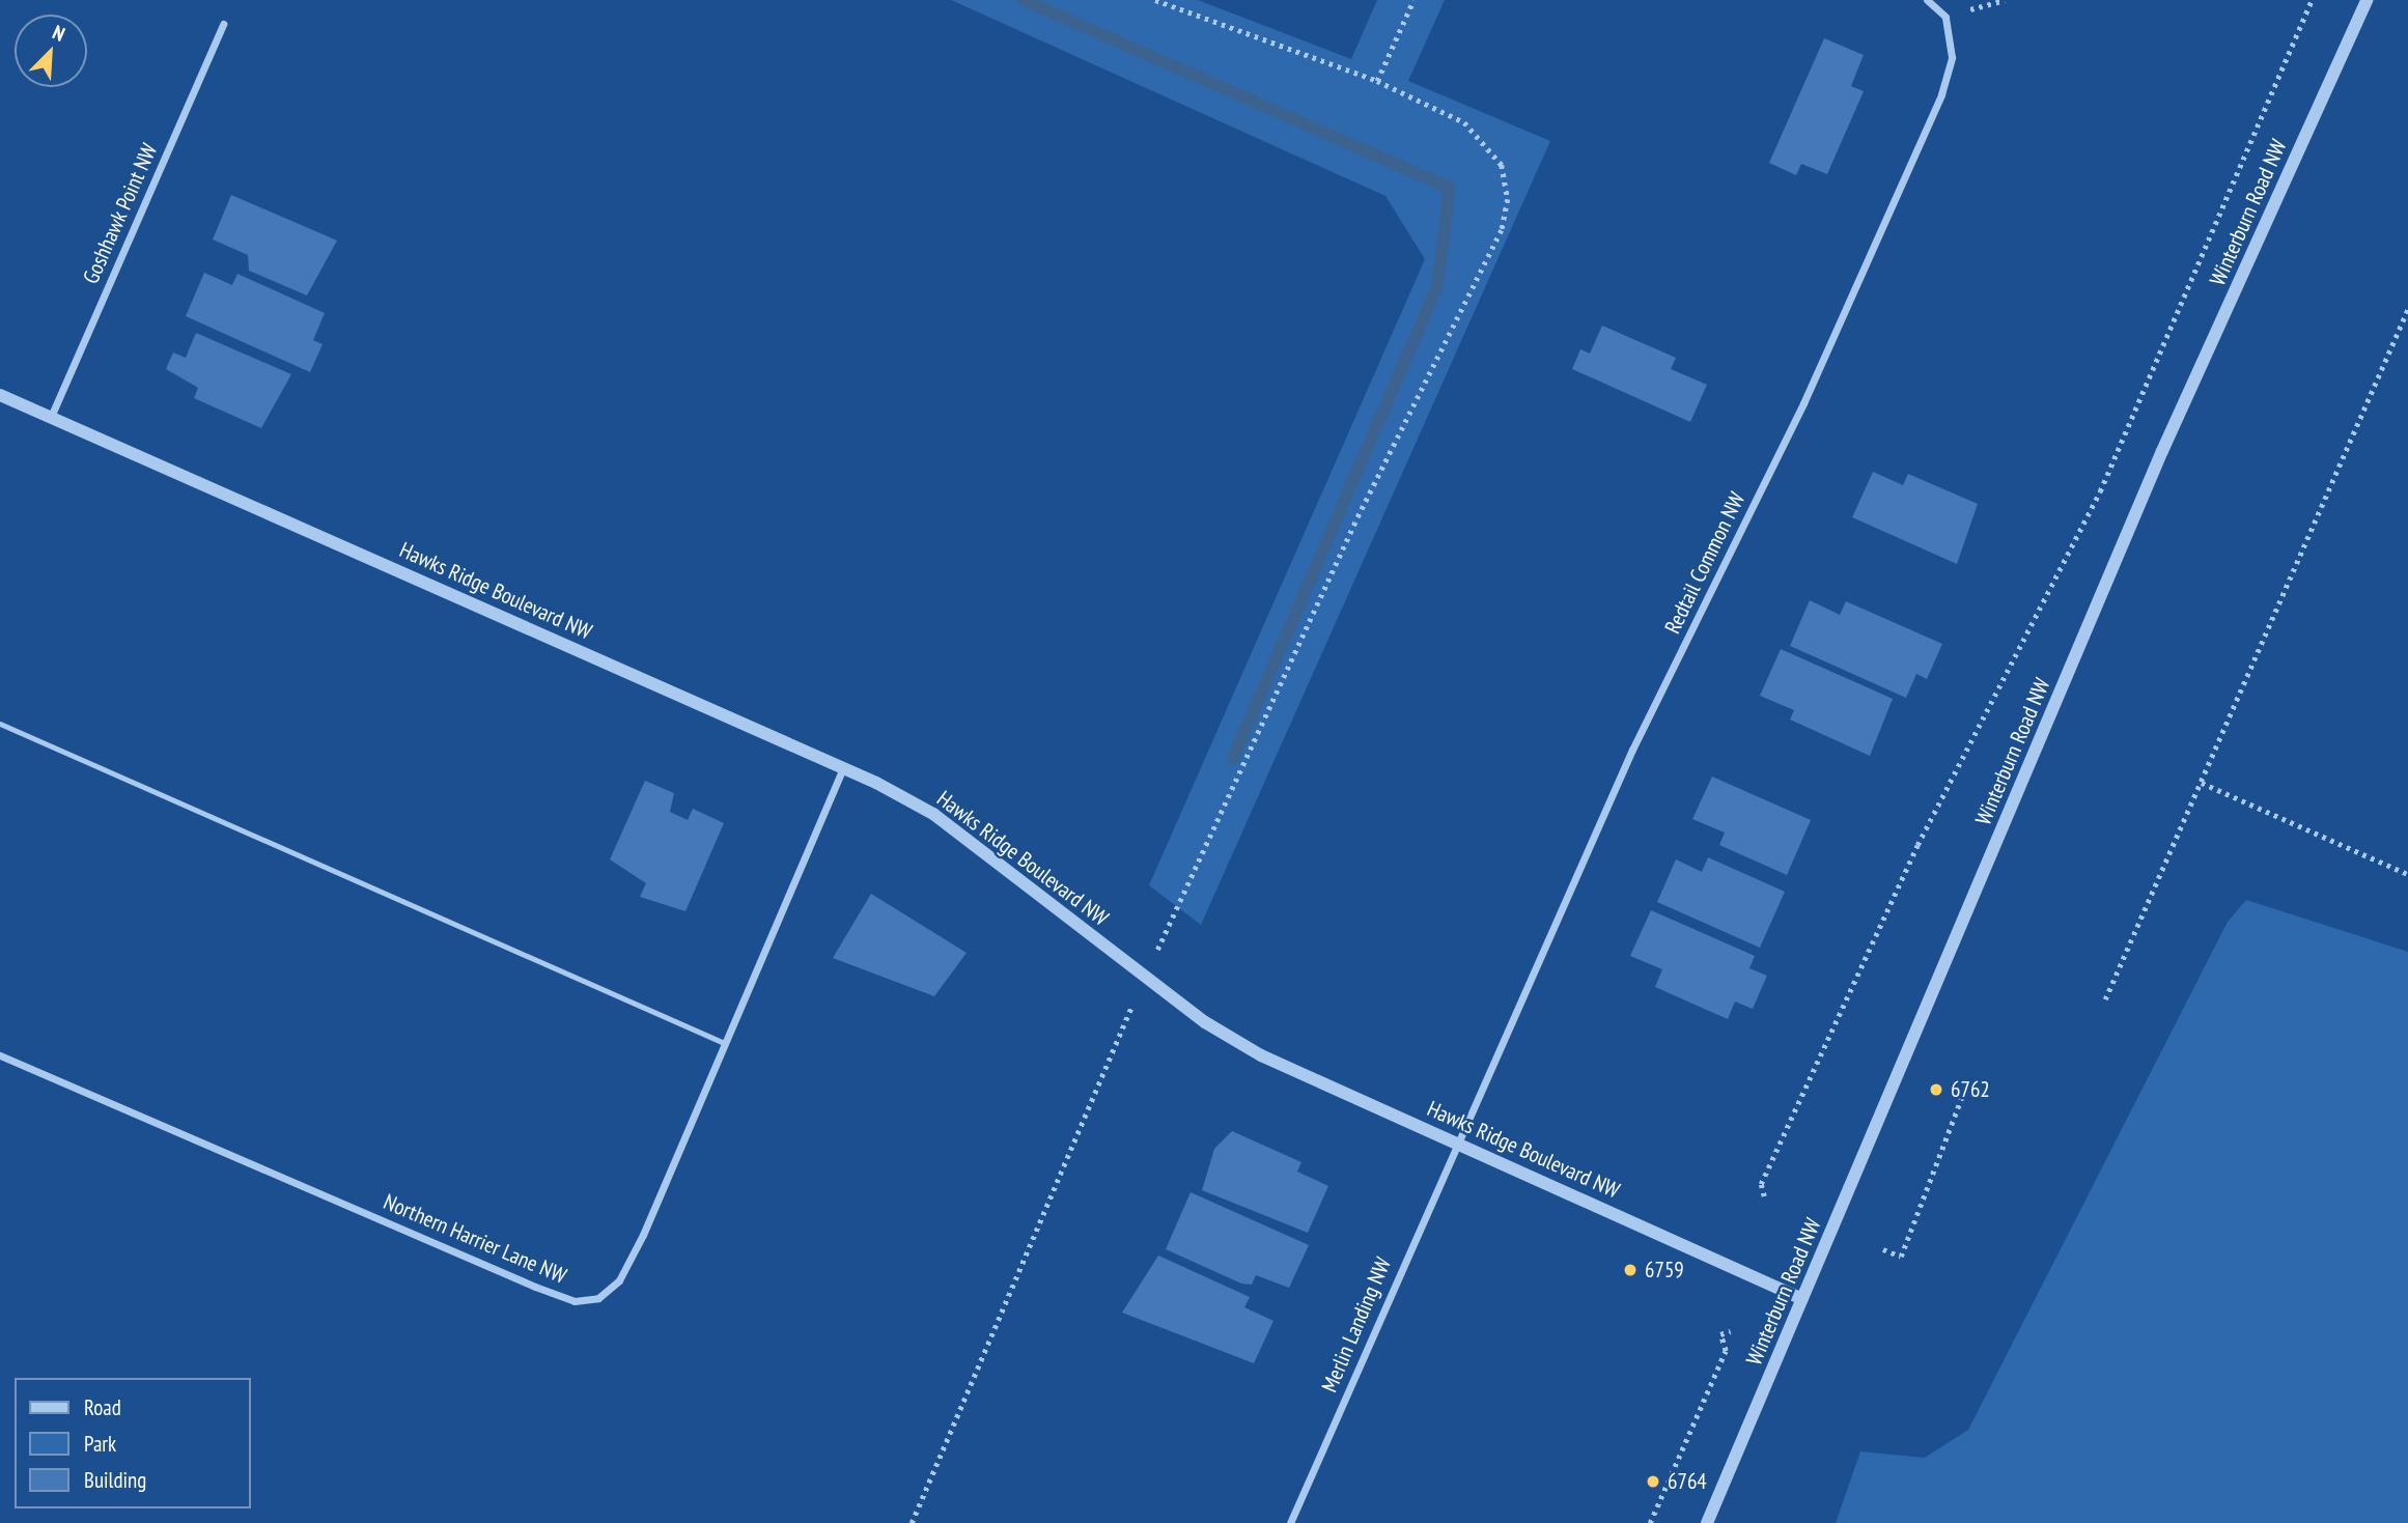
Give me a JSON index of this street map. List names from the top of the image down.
{
  "streets": {
    "street": [
      "Winterburn Road NW",
      "Goshhawk Point NW",
      "Redtail Common NW",
      "Hawks Ridge Boulevard NW",
      "Northern Harrier Lane NW",
      "Merlin Landing NW"
    ]
  },
  "crossings": [
    ["Winterburn Road NW", "Hawks Ridge Boulevard NW"],
    ["Goshhawk Point NW", "Hawks Ridge Boulevard NW"],
    ["Redtail Common NW", "Hawks Ridge Boulevard NW"],
    ["Redtail Common NW", "Merlin Landing NW"],
    ["Hawks Ridge Boulevard NW", "Northern Harrier Lane NW"],
    ["Hawks Ridge Boulevard NW", "Merlin Landing NW"]
  ],
  "places": ["6762", "6759", "6764"],
  "legend": ["Road", "Park", "Building"],
  "north": "top right"
}
